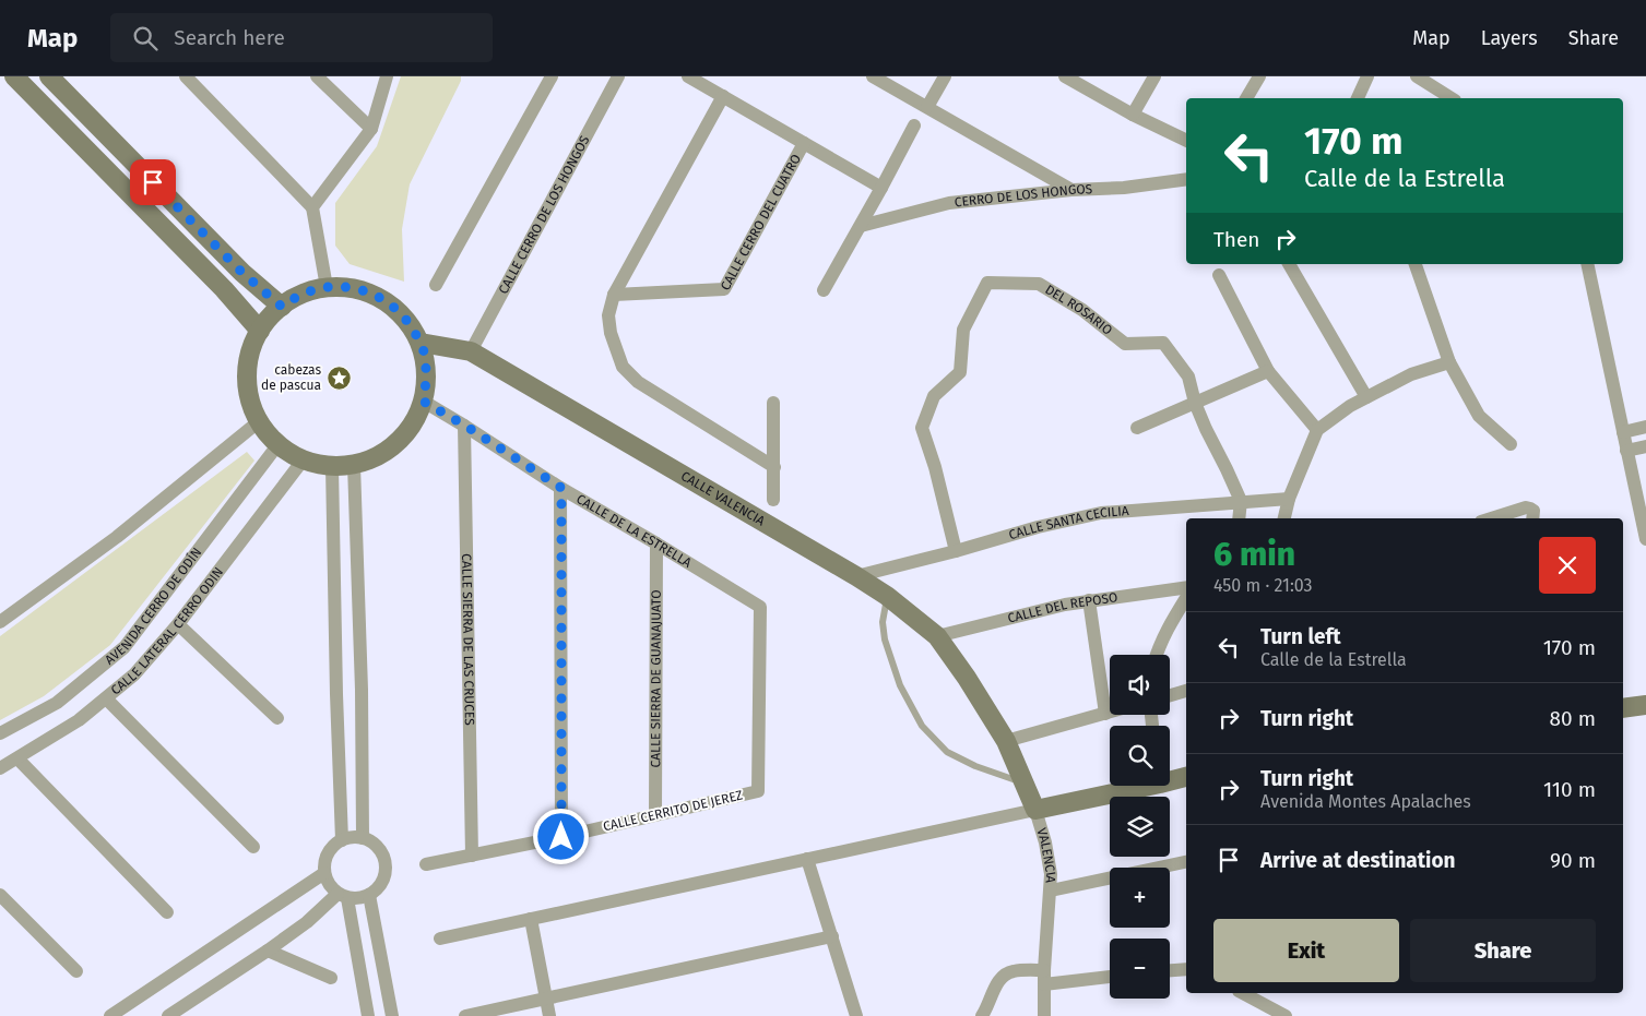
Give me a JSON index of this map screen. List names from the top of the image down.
{
  "streets": {
    "street": [
      "CERRO DE LOS HONGOS",
      "CALLE CERRO DE LOS HONGOS",
      "CALLE CERRO DEL CUATRO",
      "DEL ROSARIO",
      "CALLE VALENCIA",
      "CALLE SANTA CECILIA",
      "CALLE DE LA ESTRELLA",
      "AVENIDA CERRO DE ODÍN",
      "CALLE DEL REPOSO",
      "CALLE LATERAL CERRO ODIN",
      "CALLE SIERRA DE LAS CRUCES",
      "CALLE SIERRA DE GUANAJUATO",
      "CALLE CERRITO DE JEREZ",
      "VALENCIA"
    ]
  },
  "crossings": [
    ["CALLE CERRO DE LOS HONGOS", "CALLE VALENCIA"],
    ["DEL ROSARIO", "CALLE SANTA CECILIA"],
    ["CALLE VALENCIA", "CALLE SANTA CECILIA"],
    ["CALLE VALENCIA", "CALLE DE LA ESTRELLA"],
    ["CALLE VALENCIA", "AVENIDA CERRO DE ODÍN"],
    ["CALLE VALENCIA", "CALLE DEL REPOSO"],
    ["CALLE VALENCIA", "CALLE LATERAL CERRO ODIN"],
    ["CALLE VALENCIA", "VALENCIA"],
    ["CALLE DE LA ESTRELLA", "AVENIDA CERRO DE ODÍN"],
    ["CALLE DE LA ESTRELLA", "CALLE LATERAL CERRO ODIN"],
    ["CALLE DE LA ESTRELLA", "CALLE SIERRA DE LAS CRUCES"],
    ["CALLE DE LA ESTRELLA", "CALLE SIERRA DE GUANAJUATO"],
    ["CALLE DE LA ESTRELLA", "CALLE CERRITO DE JEREZ"],
    ["AVENIDA CERRO DE ODÍN", "CALLE LATERAL CERRO ODIN"],
    ["CALLE SIERRA DE LAS CRUCES", "CALLE CERRITO DE JEREZ"],
    ["CALLE SIERRA DE GUANAJUATO", "CALLE CERRITO DE JEREZ"]
  ],
  "places": {
    "place": ["cabezas de pascua"]
  },
  "page": {
    "header": "Map",
    "search": "Search here",
    "nav": ["Map", "Layers", "Share"],
    "turn": ["170 m", "Calle de la Estrella"],
    "then": "Then",
    "heading": ["6 min", "450 m · 21:03"],
    "list": [
      {
        "name": "Turn left",
        "note": "Calle de la Estrella",
        "value": "170 m"
      },
      {
        "name": "Turn right",
        "value": "80 m"
      },
      {
        "name": "Turn right",
        "note": "Avenida Montes Apalaches",
        "value": "110 m"
      },
      {
        "name": "Arrive at destination",
        "value": "90 m"
      }
    ],
    "map_buttons": ["+", "−"],
    "buttons": ["Exit", "Share"]
  }
}
